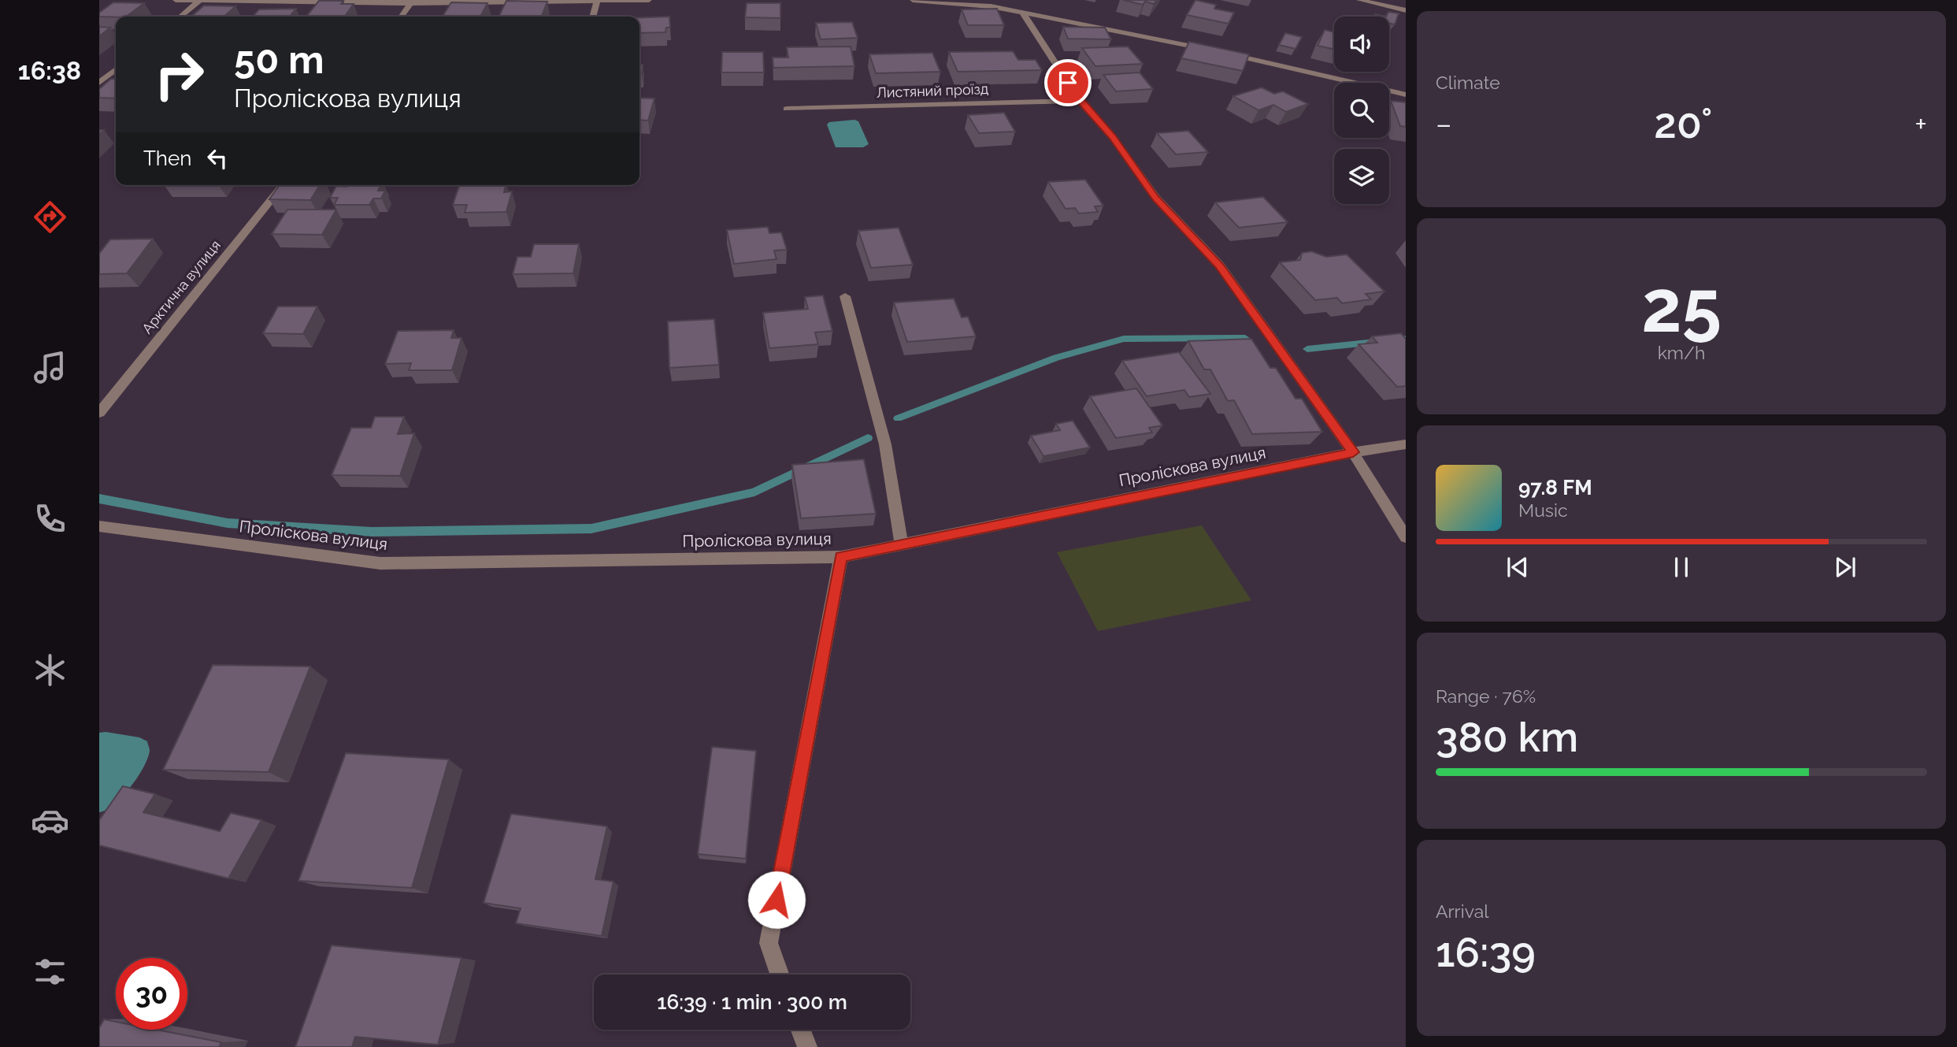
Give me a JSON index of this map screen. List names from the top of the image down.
{
  "streets": {
    "street": ["Листяний проїзд", "Арктична вулиця", "Проліскова вулиця"]
  },
  "page": {
    "tabs": "16:38",
    "tile": [
      "Climate",
      ["25", "km/h"],
      ["Range · 76%", "380 km"],
      ["Arrival", "16:39"]
    ],
    "turn": ["50 m", "Проліскова вулиця"],
    "heat": ["−", "20°", "+"],
    "then": "Then",
    "song": ["97.8 FM", "Music"],
    "limit": "30",
    "trip": "16:39 · 1 min · 300 m"
  }
}
